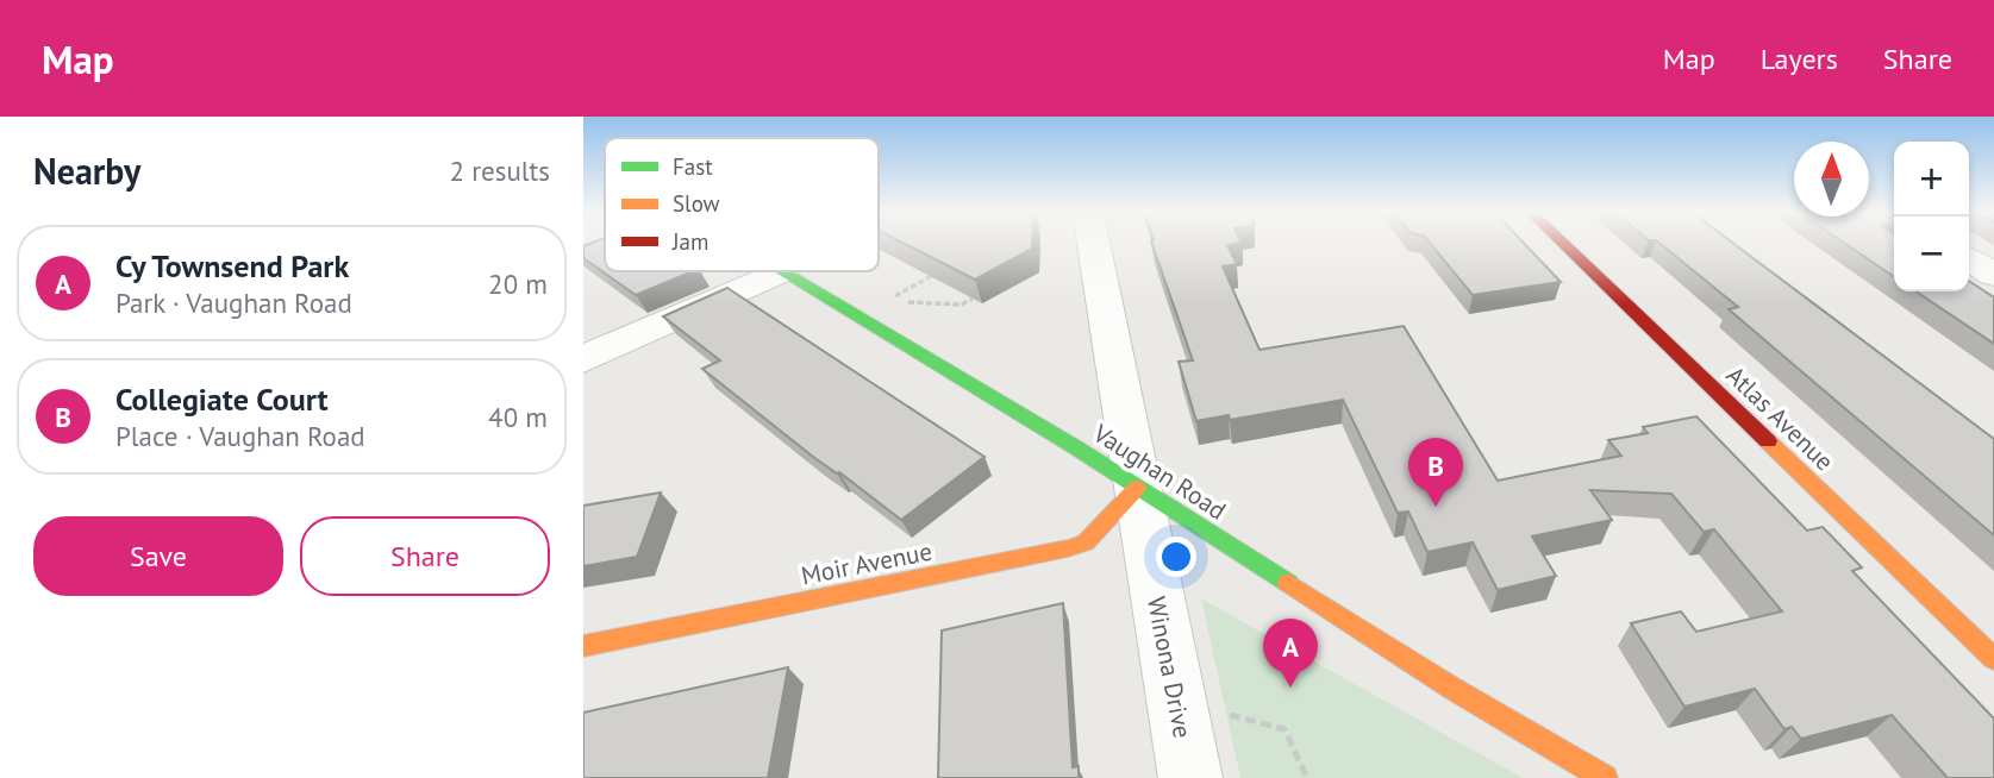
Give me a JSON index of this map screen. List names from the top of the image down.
{
  "streets": {
    "street": [
      "Atlas Avenue",
      "Vaughan Road",
      "Moir Avenue",
      "Winona Drive"
    ]
  },
  "crossings": [
    ["Vaughan Road", "Moir Avenue"],
    ["Vaughan Road", "Winona Drive"],
    ["Moir Avenue", "Winona Drive"]
  ],
  "legend": ["Fast", "Slow", "Jam"],
  "north": "top",
  "page": {
    "header": "Map",
    "nav": ["Map", "Layers", "Share"],
    "heading": ["Nearby", "2 results"],
    "map_buttons": ["+", "−"],
    "list": [
      {
        "mark": "A",
        "name": "Cy Townsend Park",
        "note": "Park · Vaughan Road",
        "value": "20 m"
      },
      {
        "mark": "B",
        "name": "Collegiate Court",
        "note": "Place · Vaughan Road",
        "value": "40 m"
      }
    ],
    "pins": ["B", "A"],
    "buttons": ["Save", "Share"]
  }
}
